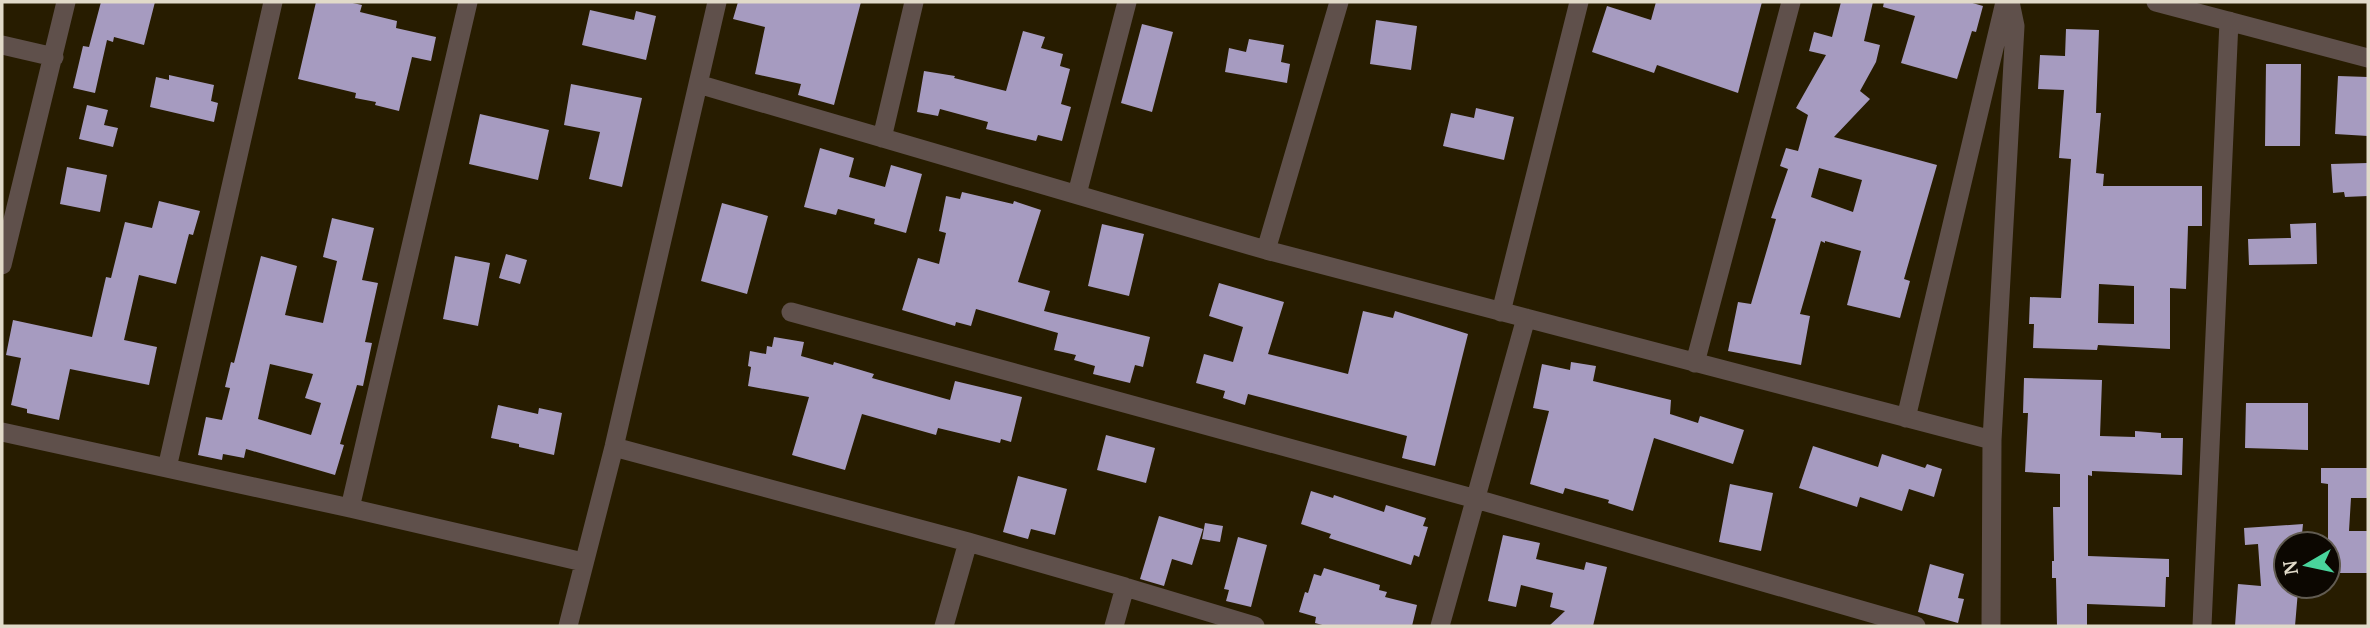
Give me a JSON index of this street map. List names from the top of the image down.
{
  "north": "left"
}
